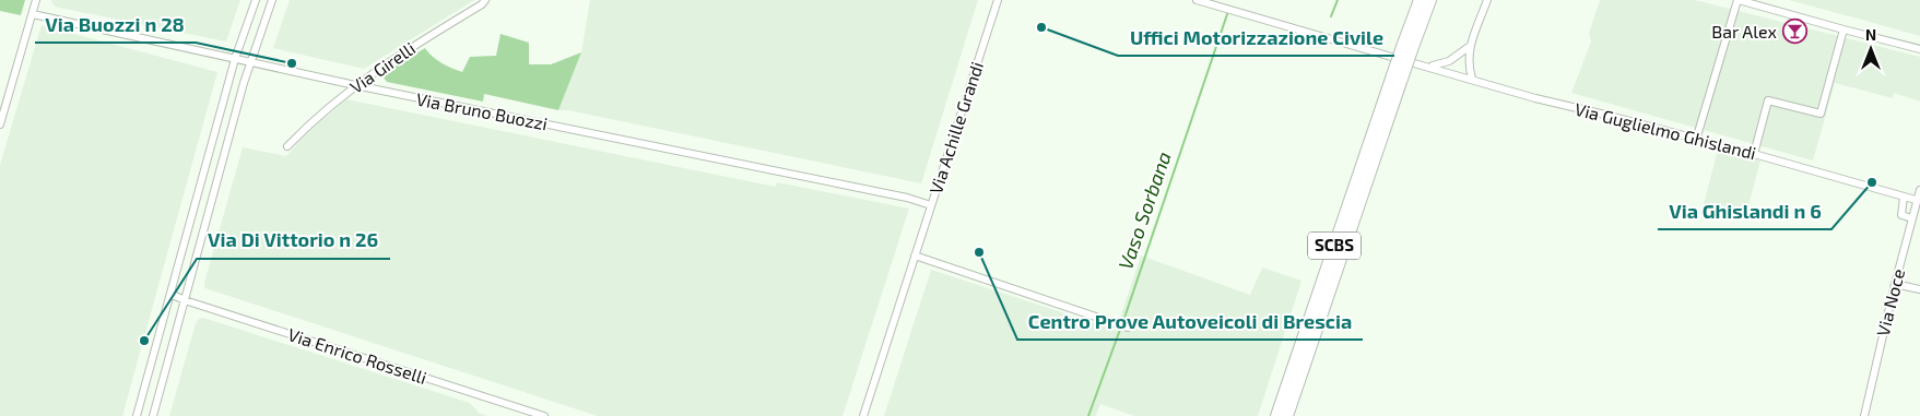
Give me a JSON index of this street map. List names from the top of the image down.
{
  "streets": {
    "highway": ["SCBS"],
    "street": [
      "Via Girelli",
      "Via Bruno Buozzi",
      "Via Achille Grandi",
      "Via Guglielmo Ghislandi",
      "Via Noce",
      "Via Enrico Rosselli"
    ]
  },
  "crossings": [
    ["Via Girelli", "Via Bruno Buozzi"],
    ["Via Bruno Buozzi", "Via Achille Grandi"],
    ["Via Guglielmo Ghislandi", "Via Noce"]
  ],
  "water": ["Vaso Sorbana"],
  "places": {
    "other": [
      "Uffici Motorizzazione Civile",
      "Via Buozzi n 28",
      "Via Ghislandi n 6",
      "Centro Prove Autoveicoli di Brescia",
      "Via Di Vittorio n 26"
    ],
    "bar": ["Bar Alex"]
  },
  "north": "top"
}
